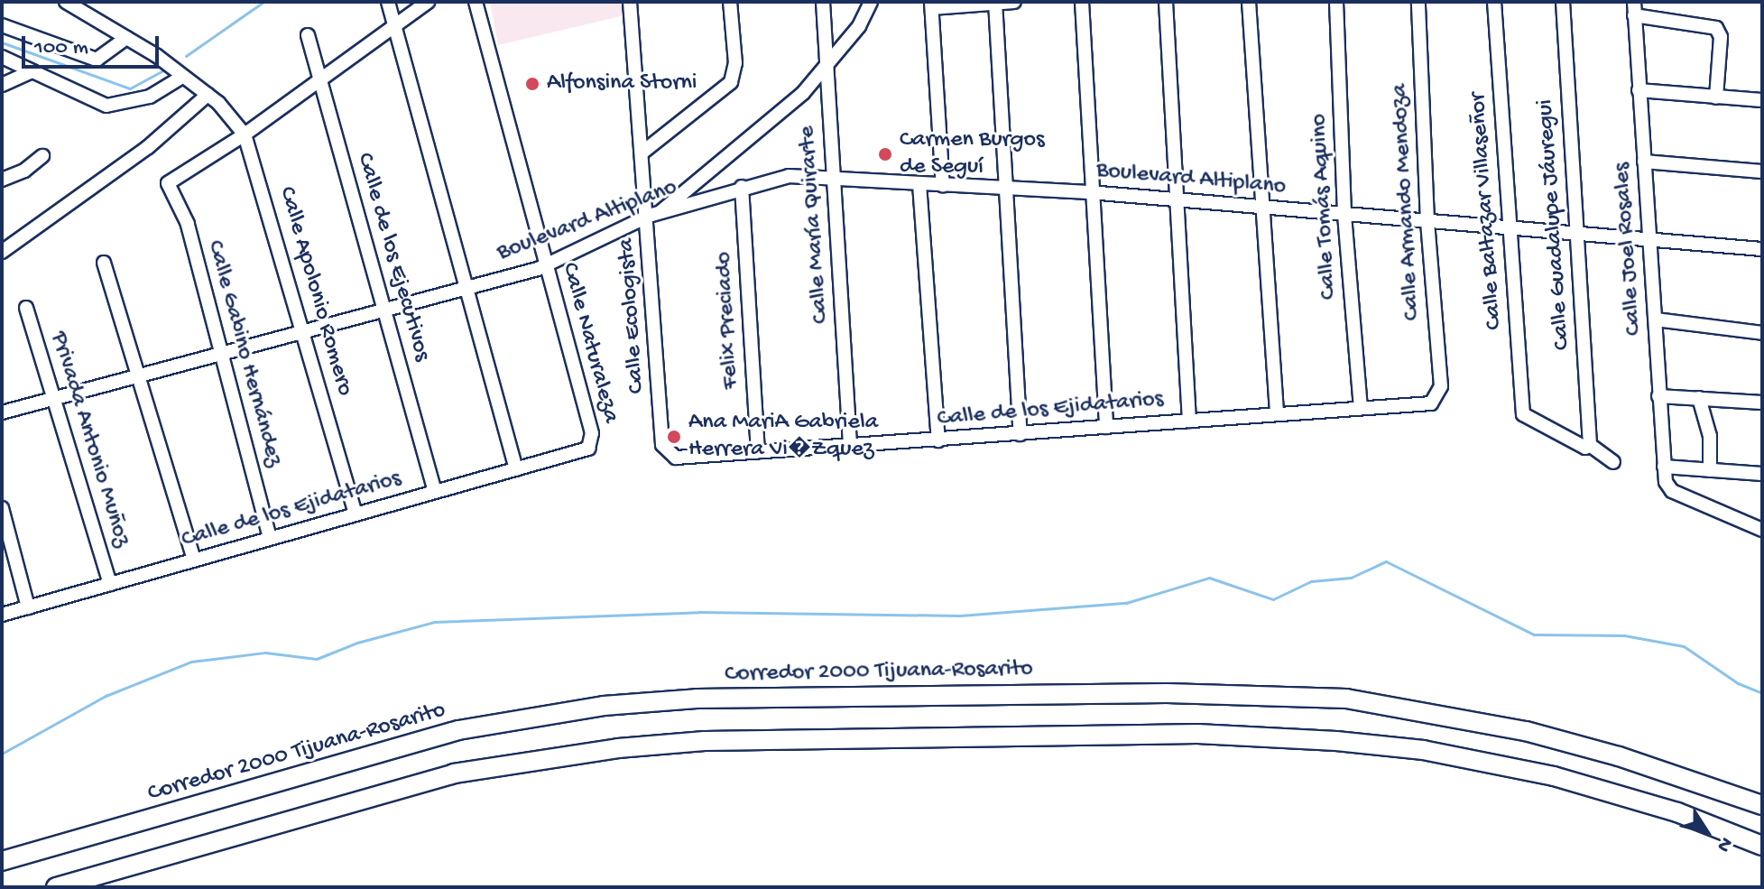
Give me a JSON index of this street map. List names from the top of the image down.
{
  "streets": {
    "highway": ["Corredor 2000 Tijuana-Rosarito"],
    "street": [
      "Boulevard Altiplano",
      "Calle Armando Mendoza",
      "Calle Tomás Aquino",
      "Calle Baltazar Villaseñor",
      "Calle María Quirarte",
      "Calle Guadalupe Jáuregui",
      "Calle Joel Rosales",
      "Calle de los Ejecutivos",
      "Calle Apolonio Romero",
      "Calle Ecologista",
      "Felix Preciado",
      "Calle Naturaleza",
      "Calle Gabino Hernández",
      "Calle de los Ejidatarios",
      "Privada Antonio Muñoz"
    ]
  },
  "crossings": [
    ["Boulevard Altiplano", "Calle Armando Mendoza"],
    ["Boulevard Altiplano", "Calle Tomás Aquino"],
    ["Boulevard Altiplano", "Calle Baltazar Villaseñor"],
    ["Boulevard Altiplano", "Calle María Quirarte"],
    ["Boulevard Altiplano", "Calle Guadalupe Jáuregui"],
    ["Boulevard Altiplano", "Calle Joel Rosales"],
    ["Boulevard Altiplano", "Calle de los Ejecutivos"],
    ["Boulevard Altiplano", "Calle Apolonio Romero"],
    ["Boulevard Altiplano", "Calle Ecologista"],
    ["Boulevard Altiplano", "Felix Preciado"],
    ["Boulevard Altiplano", "Calle Naturaleza"],
    ["Boulevard Altiplano", "Calle Gabino Hernández"],
    ["Boulevard Altiplano", "Privada Antonio Muñoz"],
    ["Calle Armando Mendoza", "Calle de los Ejidatarios"],
    ["Calle Tomás Aquino", "Calle de los Ejidatarios"],
    ["Calle Baltazar Villaseñor", "Calle Guadalupe Jáuregui"],
    ["Calle María Quirarte", "Calle de los Ejidatarios"],
    ["Calle de los Ejecutivos", "Calle de los Ejidatarios"],
    ["Calle Apolonio Romero", "Calle Gabino Hernández"],
    ["Calle Apolonio Romero", "Calle de los Ejidatarios"],
    ["Calle Ecologista", "Calle de los Ejidatarios"],
    ["Felix Preciado", "Calle de los Ejidatarios"],
    ["Calle Naturaleza", "Calle de los Ejidatarios"],
    ["Calle Gabino Hernández", "Calle de los Ejidatarios"],
    ["Calle de los Ejidatarios", "Privada Antonio Muñoz"]
  ],
  "places": ["Alfonsina Storni", "Carmen Burgos de Seguí", "Ana MariA Gabriela Herrera Vi�Zquez"],
  "scale_bar": "100 m",
  "north": "bottom right"
}
